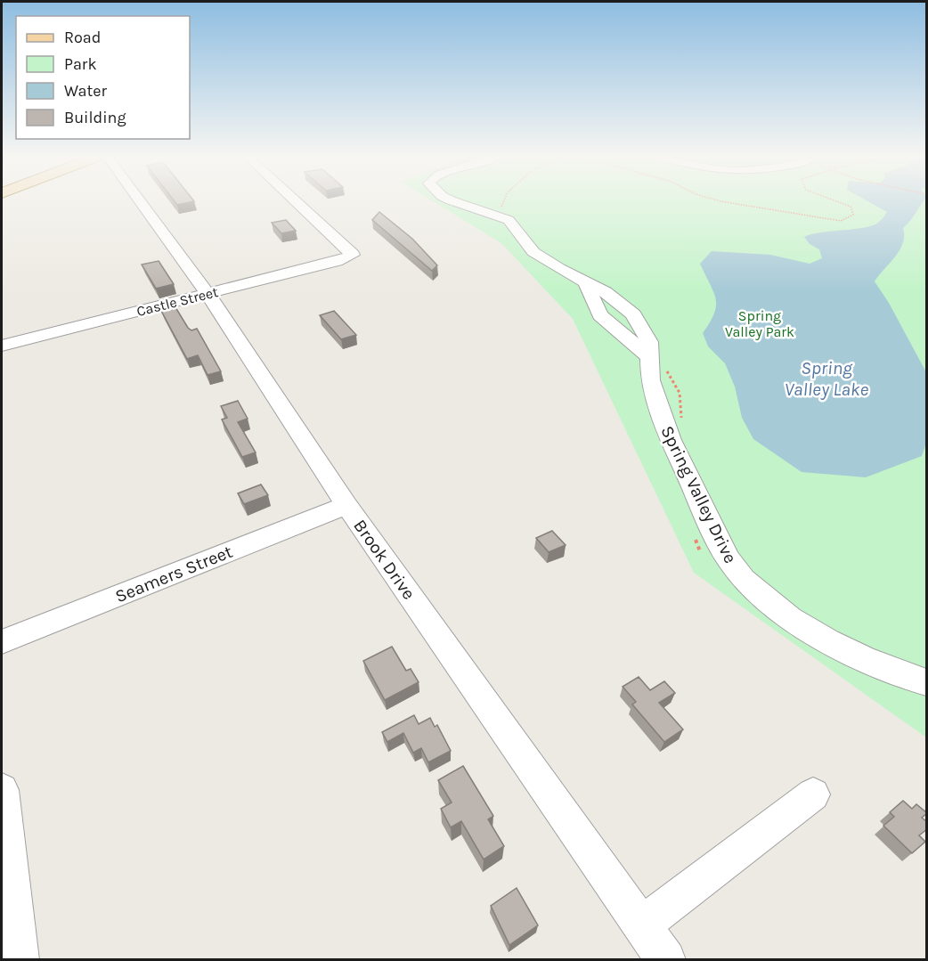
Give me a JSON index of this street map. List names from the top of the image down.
{
  "streets": {
    "street": [
      "Castle Street",
      "Spring Valley Drive",
      "Brook Drive",
      "Seamers Street"
    ]
  },
  "crossings": [
    ["Castle Street", "Brook Drive"],
    ["Brook Drive", "Seamers Street"]
  ],
  "water": ["Spring Valley Lake"],
  "parks": ["Spring Valley Park"],
  "legend": [
    "Road",
    "Park",
    "Water",
    "Building"
  ]
}
